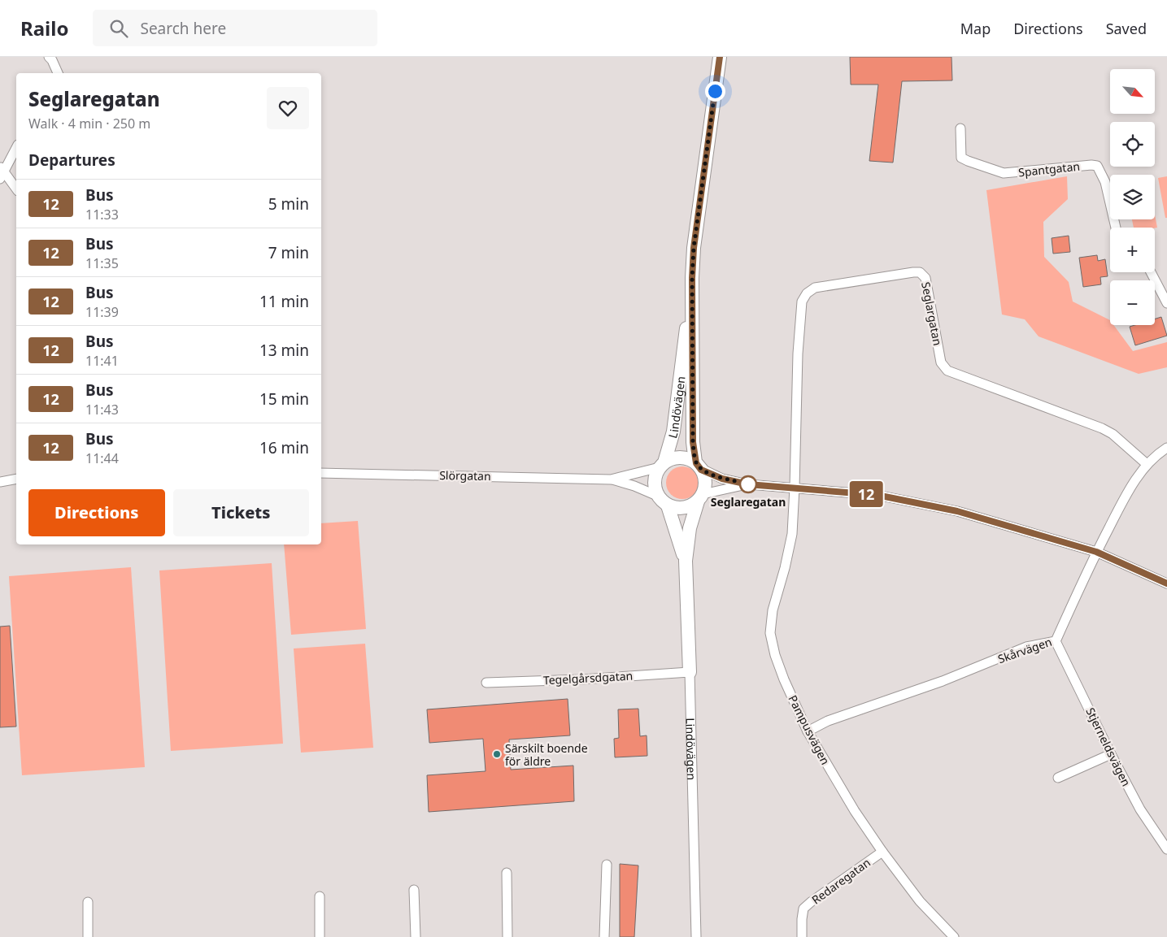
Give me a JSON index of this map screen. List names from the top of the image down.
{
  "streets": {
    "main road": ["Lindövägen"],
    "street": [
      "Spantgatan",
      "Seglargatan",
      "Slörgatan",
      "Skårvägen",
      "Tegelgårsdgatan",
      "Pampusvägen",
      "Stjerneldsvägen",
      "Redaregatan"
    ]
  },
  "crossings": [
    ["Seglargatan", "Skårvägen"],
    ["Seglargatan", "Pampusvägen"],
    ["Lindövägen", "Slörgatan"],
    ["Lindövägen", "Tegelgårsdgatan"],
    ["Skårvägen", "Pampusvägen"],
    ["Skårvägen", "Stjerneldsvägen"],
    ["Pampusvägen", "Redaregatan"]
  ],
  "places": ["Seglaregatan", "Särskilt boende för äldre"],
  "lines": ["bus line 12"],
  "north": "bottom right",
  "page": {
    "header": "Railo",
    "search": "Search here",
    "nav": ["Map", "Directions", "Saved"],
    "on_map": "12",
    "map_buttons": ["+", "−"],
    "heading": [
      ["Seglaregatan", "Walk · 4 min · 250 m"],
      "Departures"
    ],
    "list": [
      {
        "mark": "12",
        "name": "Bus",
        "note": "11:33",
        "value": "5 min"
      },
      {
        "mark": "12",
        "name": "Bus",
        "note": "11:35",
        "value": "7 min"
      },
      {
        "mark": "12",
        "name": "Bus",
        "note": "11:39",
        "value": "11 min"
      },
      {
        "mark": "12",
        "name": "Bus",
        "note": "11:41",
        "value": "13 min"
      },
      {
        "mark": "12",
        "name": "Bus",
        "note": "11:43",
        "value": "15 min"
      },
      {
        "mark": "12",
        "name": "Bus",
        "note": "11:44",
        "value": "16 min"
      }
    ],
    "buttons": ["Directions", "Tickets"]
  }
}
